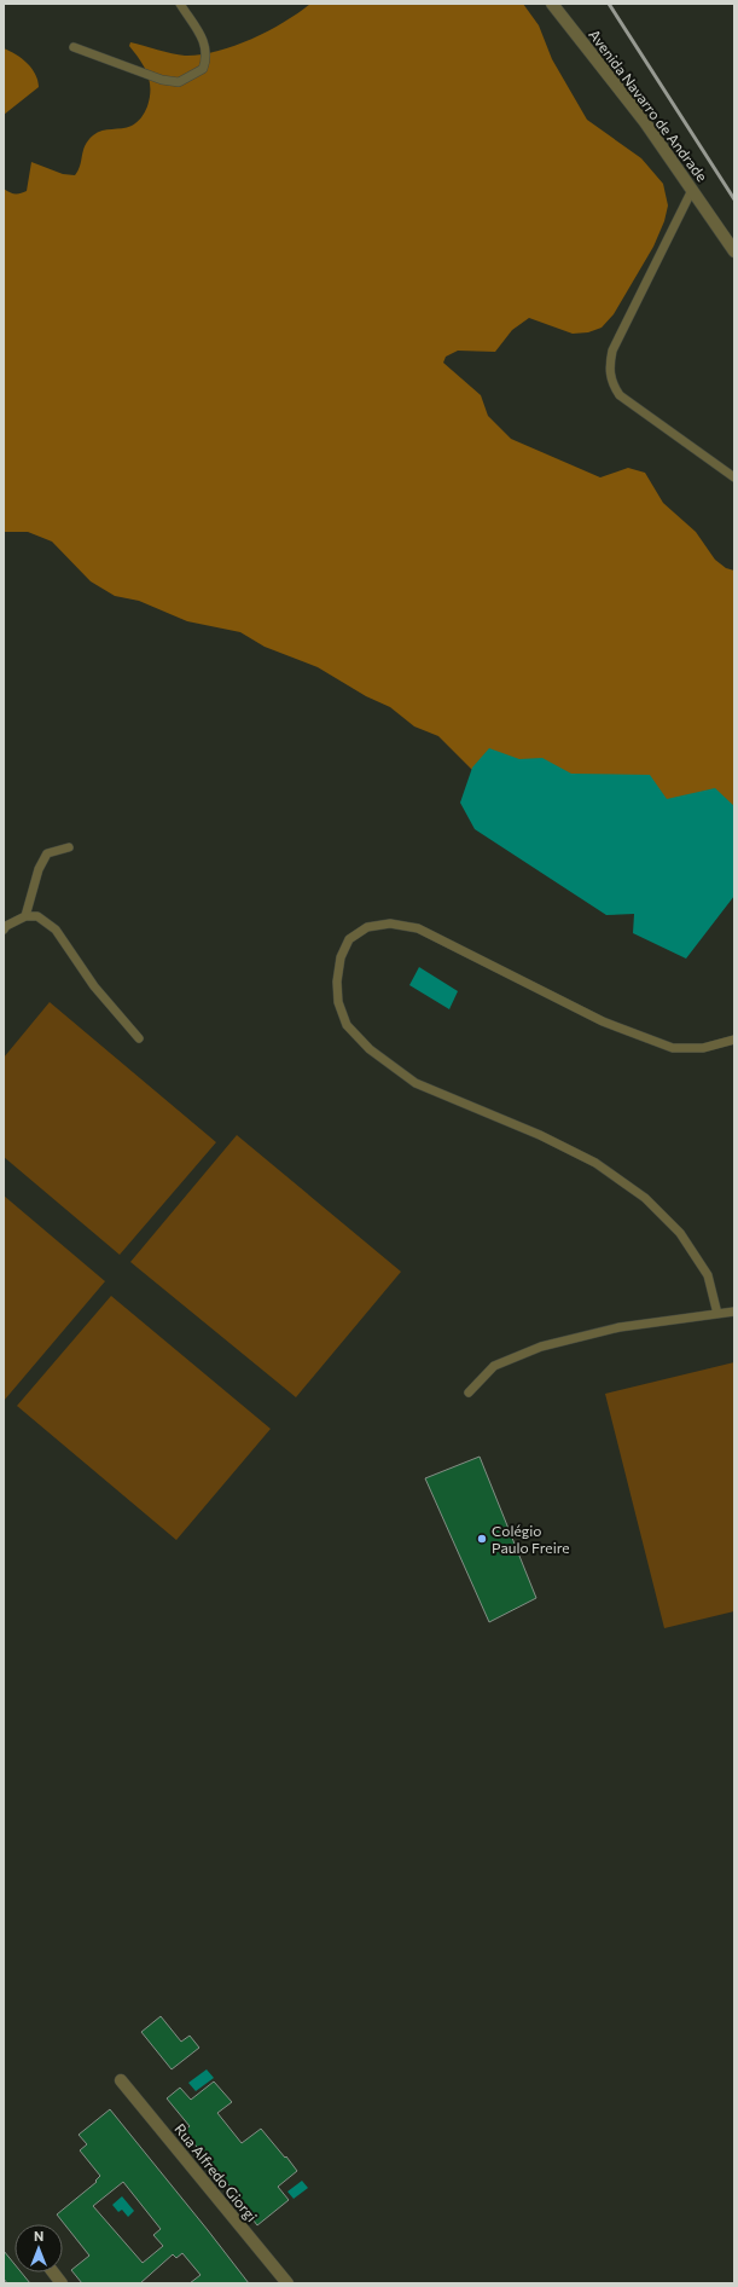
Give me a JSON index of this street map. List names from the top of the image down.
{
  "streets": {
    "street": ["Avenida Navarro de Andrade", "Rua Alfredo Giorgi"]
  },
  "places": ["Colégio Paulo Freire"],
  "north": "top"
}
